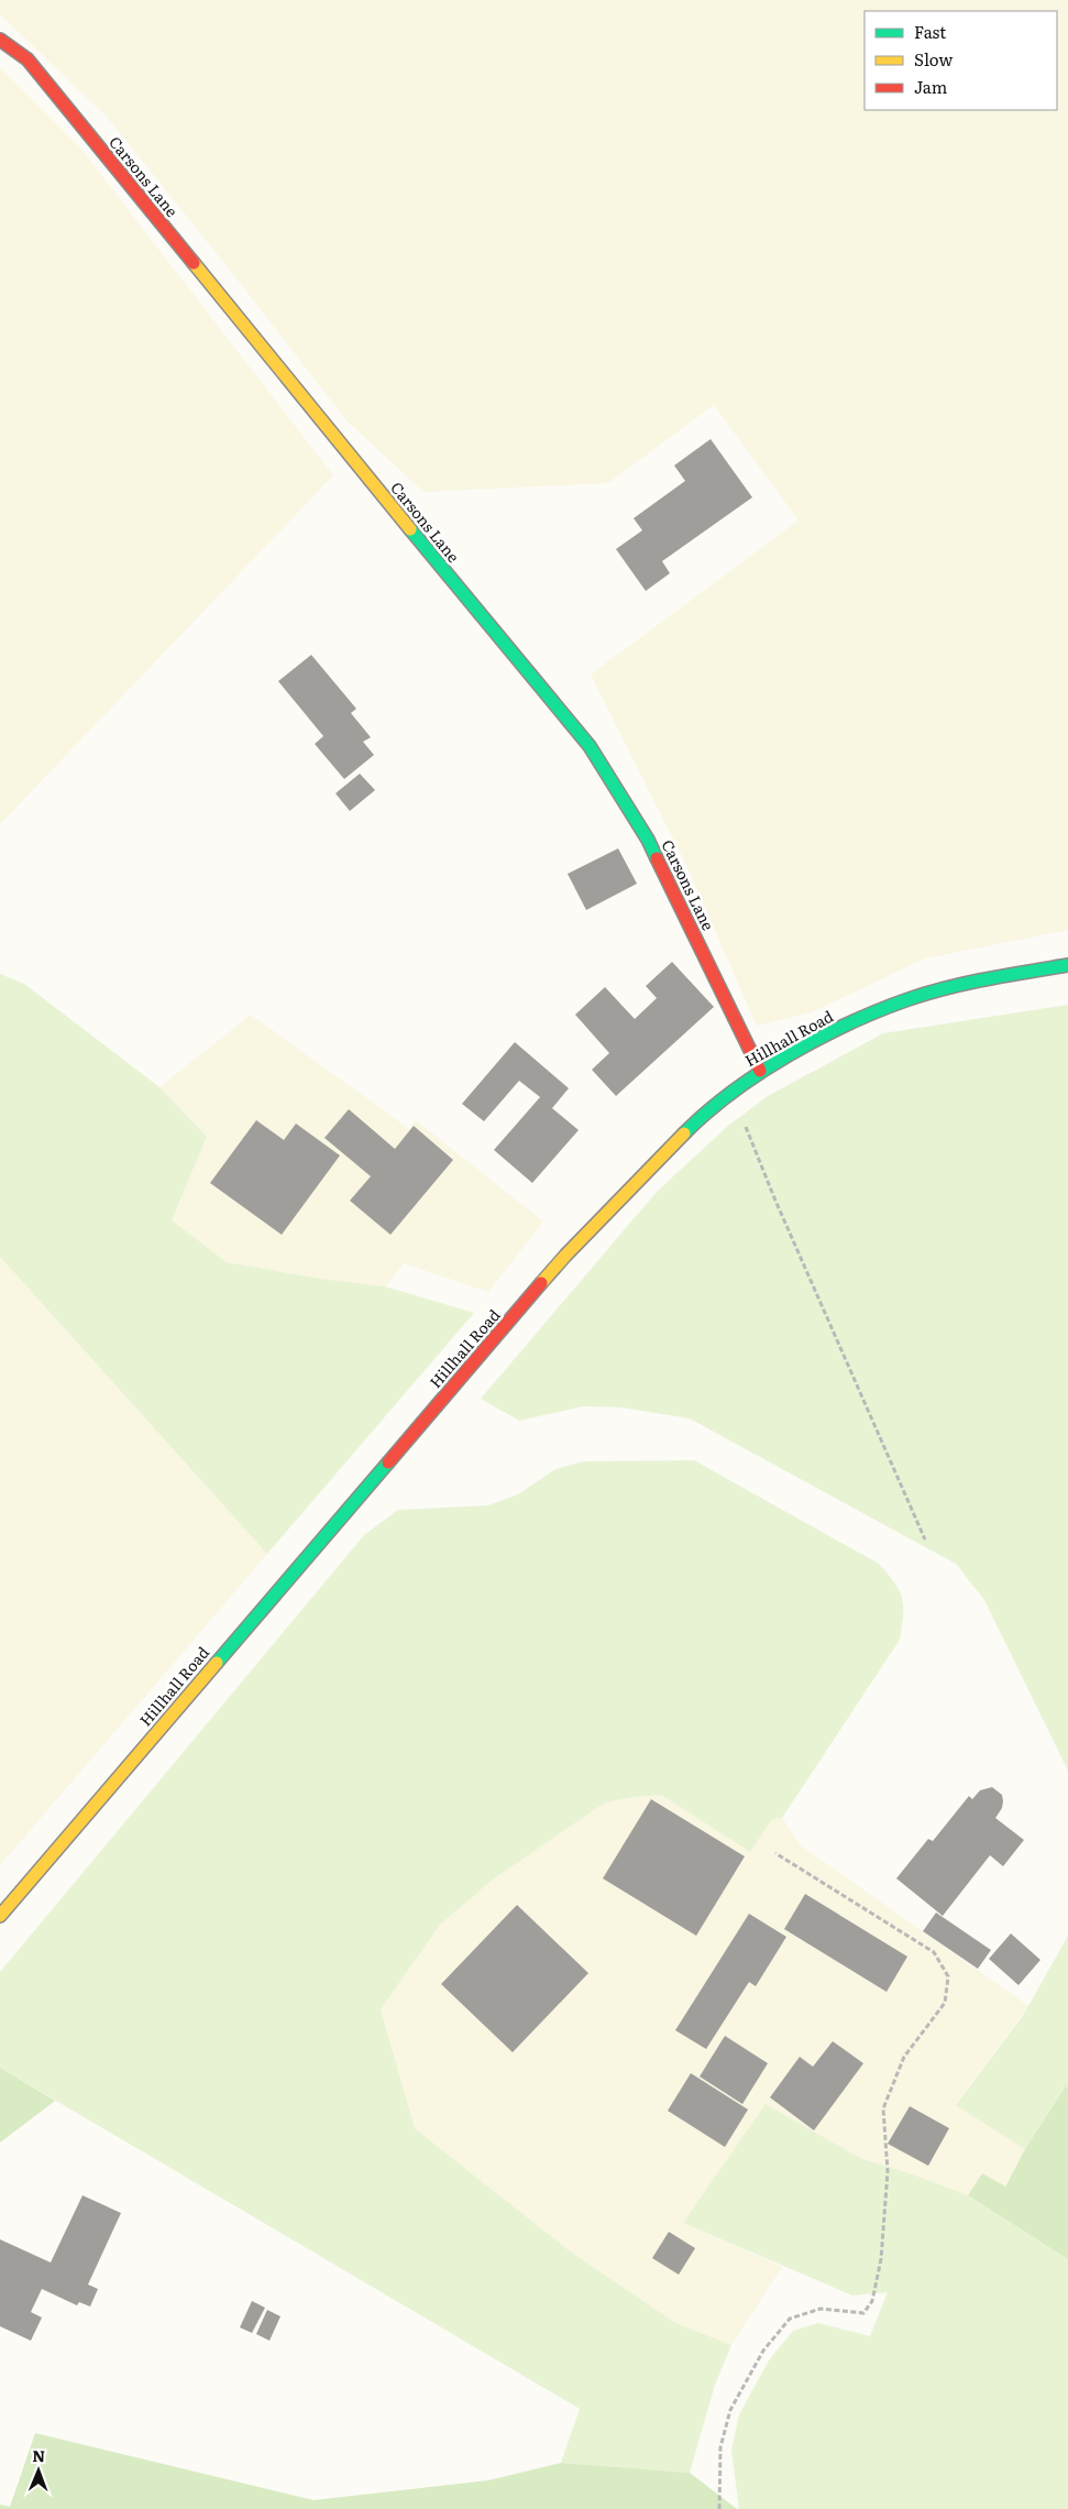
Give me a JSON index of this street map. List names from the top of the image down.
{
  "streets": {
    "main road": ["Carsons Lane", "Hillhall Road"]
  },
  "crossings": [
    ["Carsons Lane", "Hillhall Road"]
  ],
  "legend": ["Fast", "Slow", "Jam"],
  "north": "top"
}
